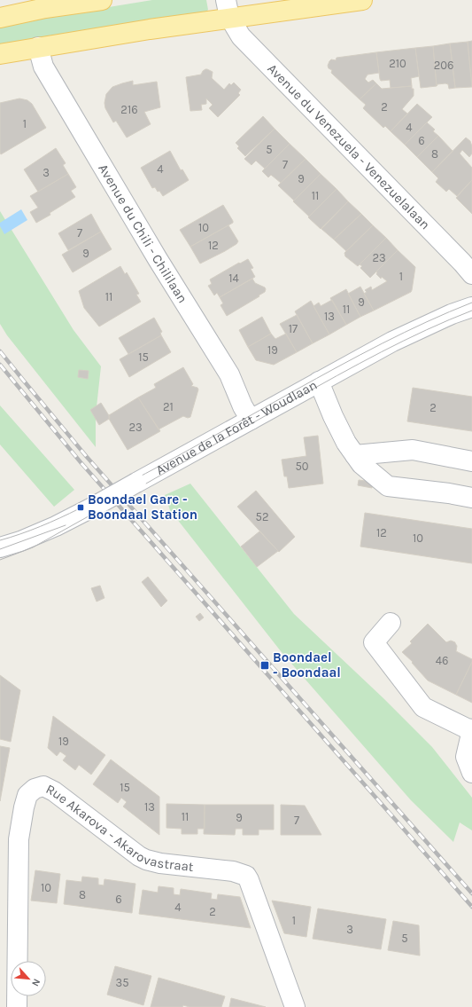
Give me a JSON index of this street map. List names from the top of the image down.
{
  "streets": {
    "street": [
      "Avenue du Venezuela - Venezuelalaan",
      "Avenue du Chili - Chililaan",
      "Avenue de la Forêt - Woudlaan",
      "Rue Akarova - Akarovastraat"
    ]
  },
  "crossings": [
    ["Avenue du Chili - Chililaan", "Avenue de la Forêt - Woudlaan"]
  ],
  "places": {
    "transit": ["Boondael Gare - Boondaal Station", "Boondael - Boondaal"]
  },
  "house_numbers": [
    "210",
    "206",
    "2",
    "216",
    "1",
    "4",
    "6",
    "5",
    "8",
    "7",
    "4",
    "3",
    "9",
    "11",
    "10",
    "7",
    "12",
    "9",
    "23",
    "1",
    "14",
    "11",
    "9",
    "11",
    "13",
    "17",
    "19",
    "15",
    "21",
    "2",
    "23",
    "50",
    "52",
    "12",
    "10",
    "46",
    "19",
    "15",
    "13",
    "11",
    "9",
    "7",
    "10",
    "8",
    "6",
    "4",
    "2",
    "1",
    "3",
    "5",
    "35"
  ],
  "north": "bottom right"
}
